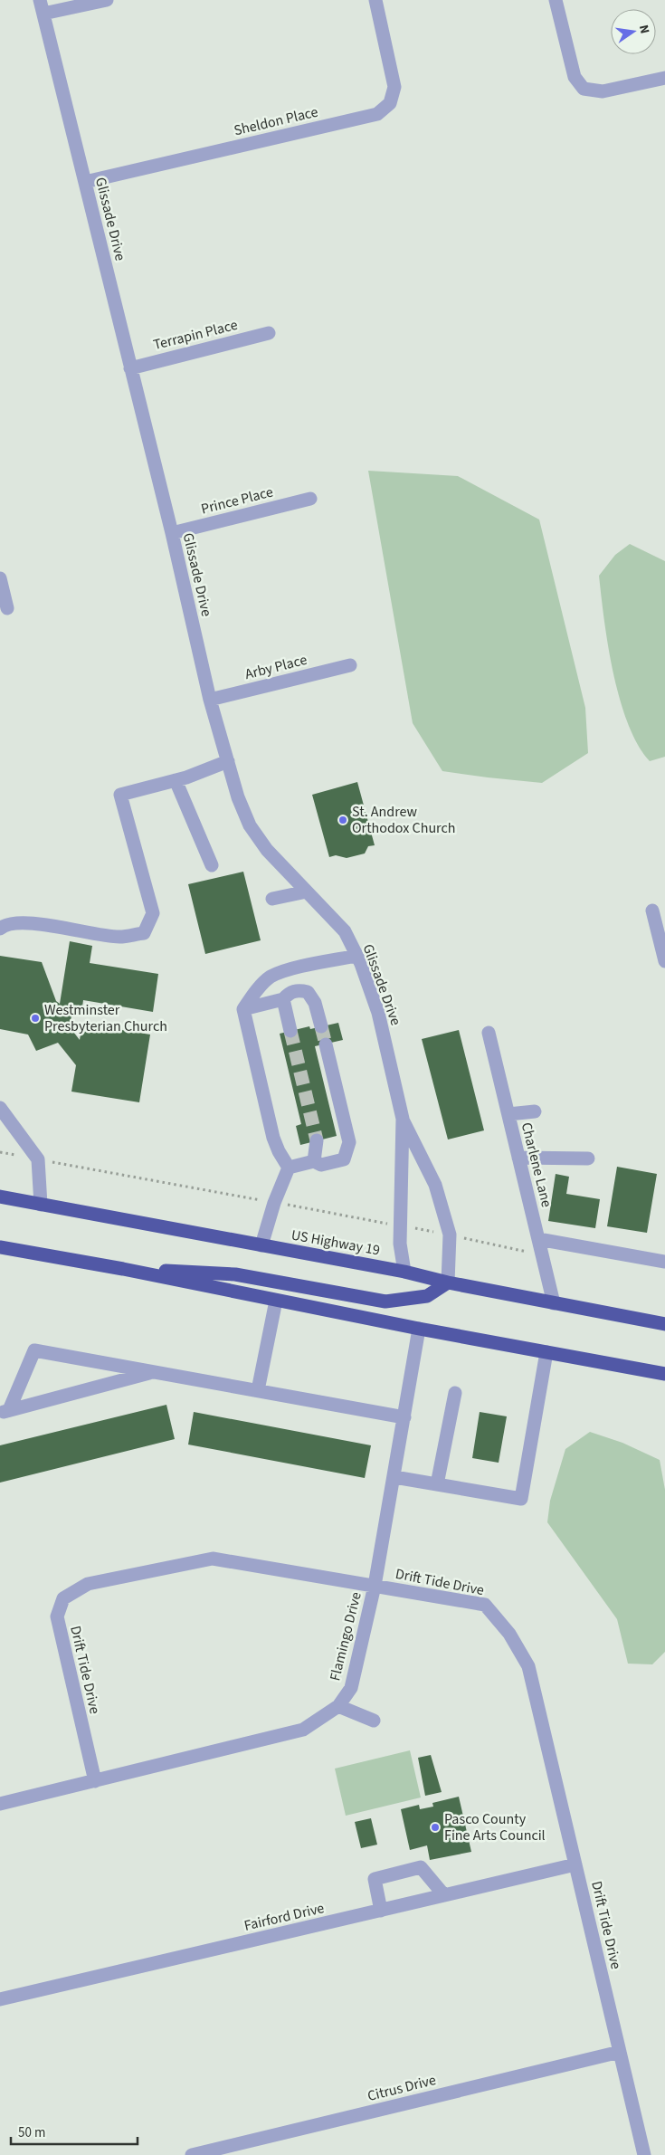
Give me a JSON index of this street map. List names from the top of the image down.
{
  "streets": {
    "highway": ["US Highway 19"],
    "street": [
      "Sheldon Place",
      "Glissade Drive",
      "Terrapin Place",
      "Prince Place",
      "Arby Place",
      "Charlene Lane",
      "Drift Tide Drive",
      "Flamingo Drive",
      "Fairford Drive",
      "Citrus Drive"
    ]
  },
  "crossings": [
    ["Sheldon Place", "Glissade Drive"],
    ["Glissade Drive", "Terrapin Place"],
    ["Glissade Drive", "Prince Place"],
    ["Glissade Drive", "Arby Place"],
    ["Glissade Drive", "US Highway 19"],
    ["Charlene Lane", "US Highway 19"],
    ["Drift Tide Drive", "Flamingo Drive"],
    ["Drift Tide Drive", "Fairford Drive"],
    ["Drift Tide Drive", "Citrus Drive"]
  ],
  "places": ["St. Andrew Orthodox Church", "Westminster Presbyterian Church", "Pasco County Fine Arts Council"],
  "scale_bar": "50 m",
  "north": "right"
}
